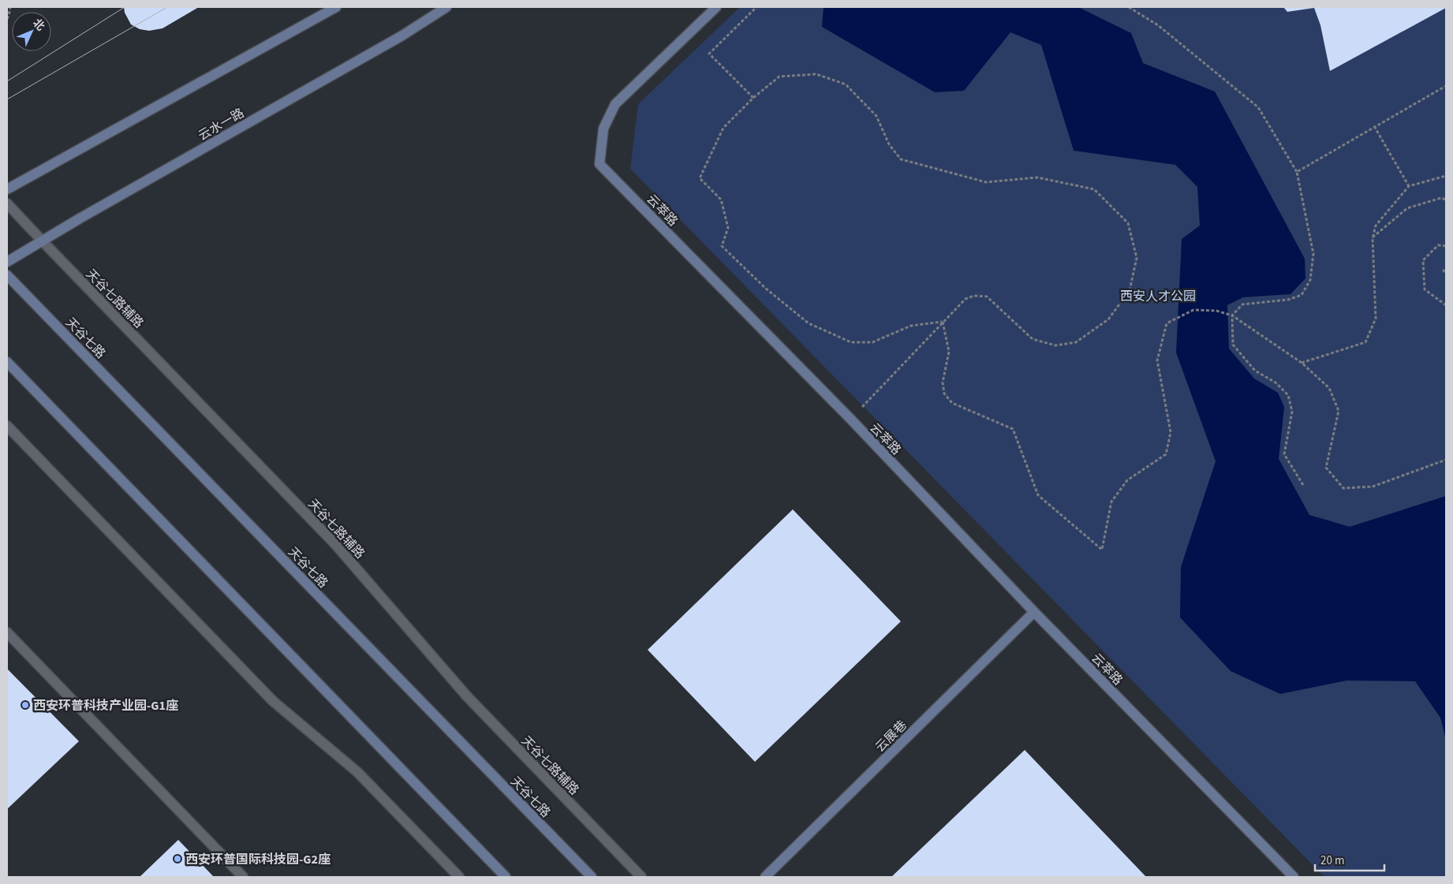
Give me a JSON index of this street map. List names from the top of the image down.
{
  "streets": {
    "street": [
      "云水一路",
      "云萃路",
      "天谷七路辅路",
      "天谷七路",
      "云展巷"
    ]
  },
  "crossings": [
    ["云水一路", "天谷七路辅路"],
    ["云萃路", "云展巷"]
  ],
  "parks": ["西安人才公园"],
  "places": ["西安环普科技产业园-G1座", "西安环普国际科技园-G2座"],
  "scale_bar": "20 m",
  "north": "top right"
}
